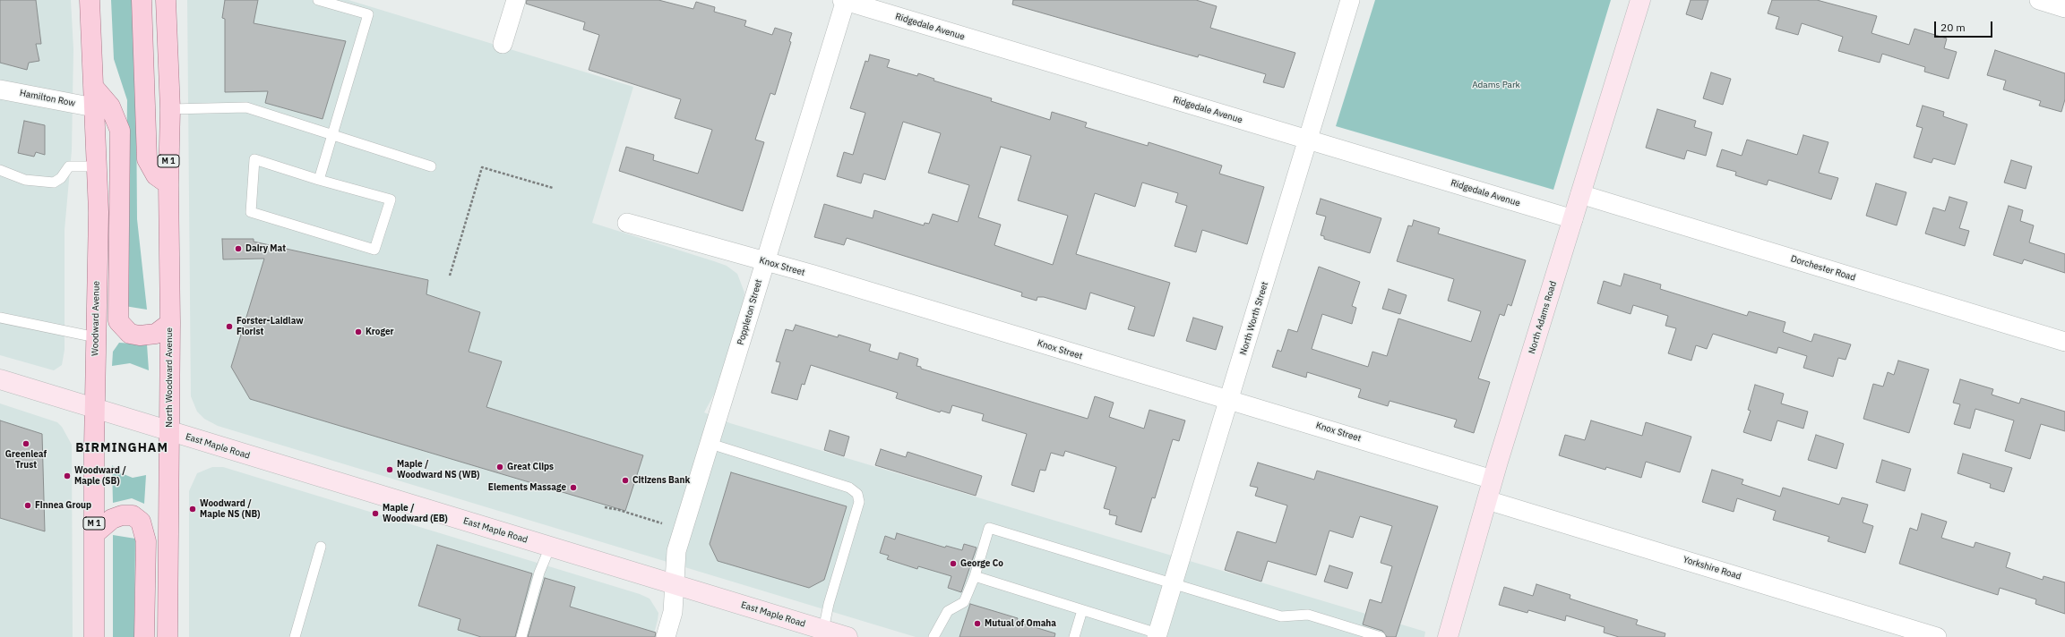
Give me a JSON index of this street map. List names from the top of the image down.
{
  "streets": {
    "main road": [
      "M 1",
      "North Adams Road",
      "Woodward Avenue",
      "North Woodward Avenue",
      "East Maple Road"
    ],
    "street": [
      "Ridgedale Avenue",
      "Hamilton Row",
      "Knox Street",
      "Dorchester Road",
      "Poppleton Street",
      "North Worth Street",
      "Yorkshire Road"
    ]
  },
  "crossings": [
    ["Ridgedale Avenue", "Poppleton Street"],
    ["Ridgedale Avenue", "North Adams Road"],
    ["Ridgedale Avenue", "North Worth Street"],
    ["Hamilton Row", "Woodward Avenue"],
    ["M 1", "North Woodward Avenue"],
    ["M 1", "East Maple Road"],
    ["Knox Street", "Poppleton Street"],
    ["Knox Street", "North Adams Road"],
    ["Knox Street", "North Worth Street"],
    ["Dorchester Road", "North Adams Road"],
    ["Poppleton Street", "East Maple Road"],
    ["North Adams Road", "Yorkshire Road"],
    ["Woodward Avenue", "East Maple Road"],
    ["North Woodward Avenue", "East Maple Road"]
  ],
  "districts": ["BIRMINGHAM"],
  "parks": ["Adams Park"],
  "places": [
    "Dairy Mat",
    "Forster-Laidlaw Florist",
    "Kroger",
    "Greenleaf Trust",
    "Great Clips",
    "Maple / Woodward NS (WB)",
    "Woodward / Maple (SB)",
    "Citizens Bank",
    "Elements Massage",
    "Finnea Group",
    "Woodward / Maple NS (NB)",
    "Maple / Woodward (EB)",
    "George Co",
    "Mutual of Omaha"
  ],
  "scale_bar": "20 m"
}
